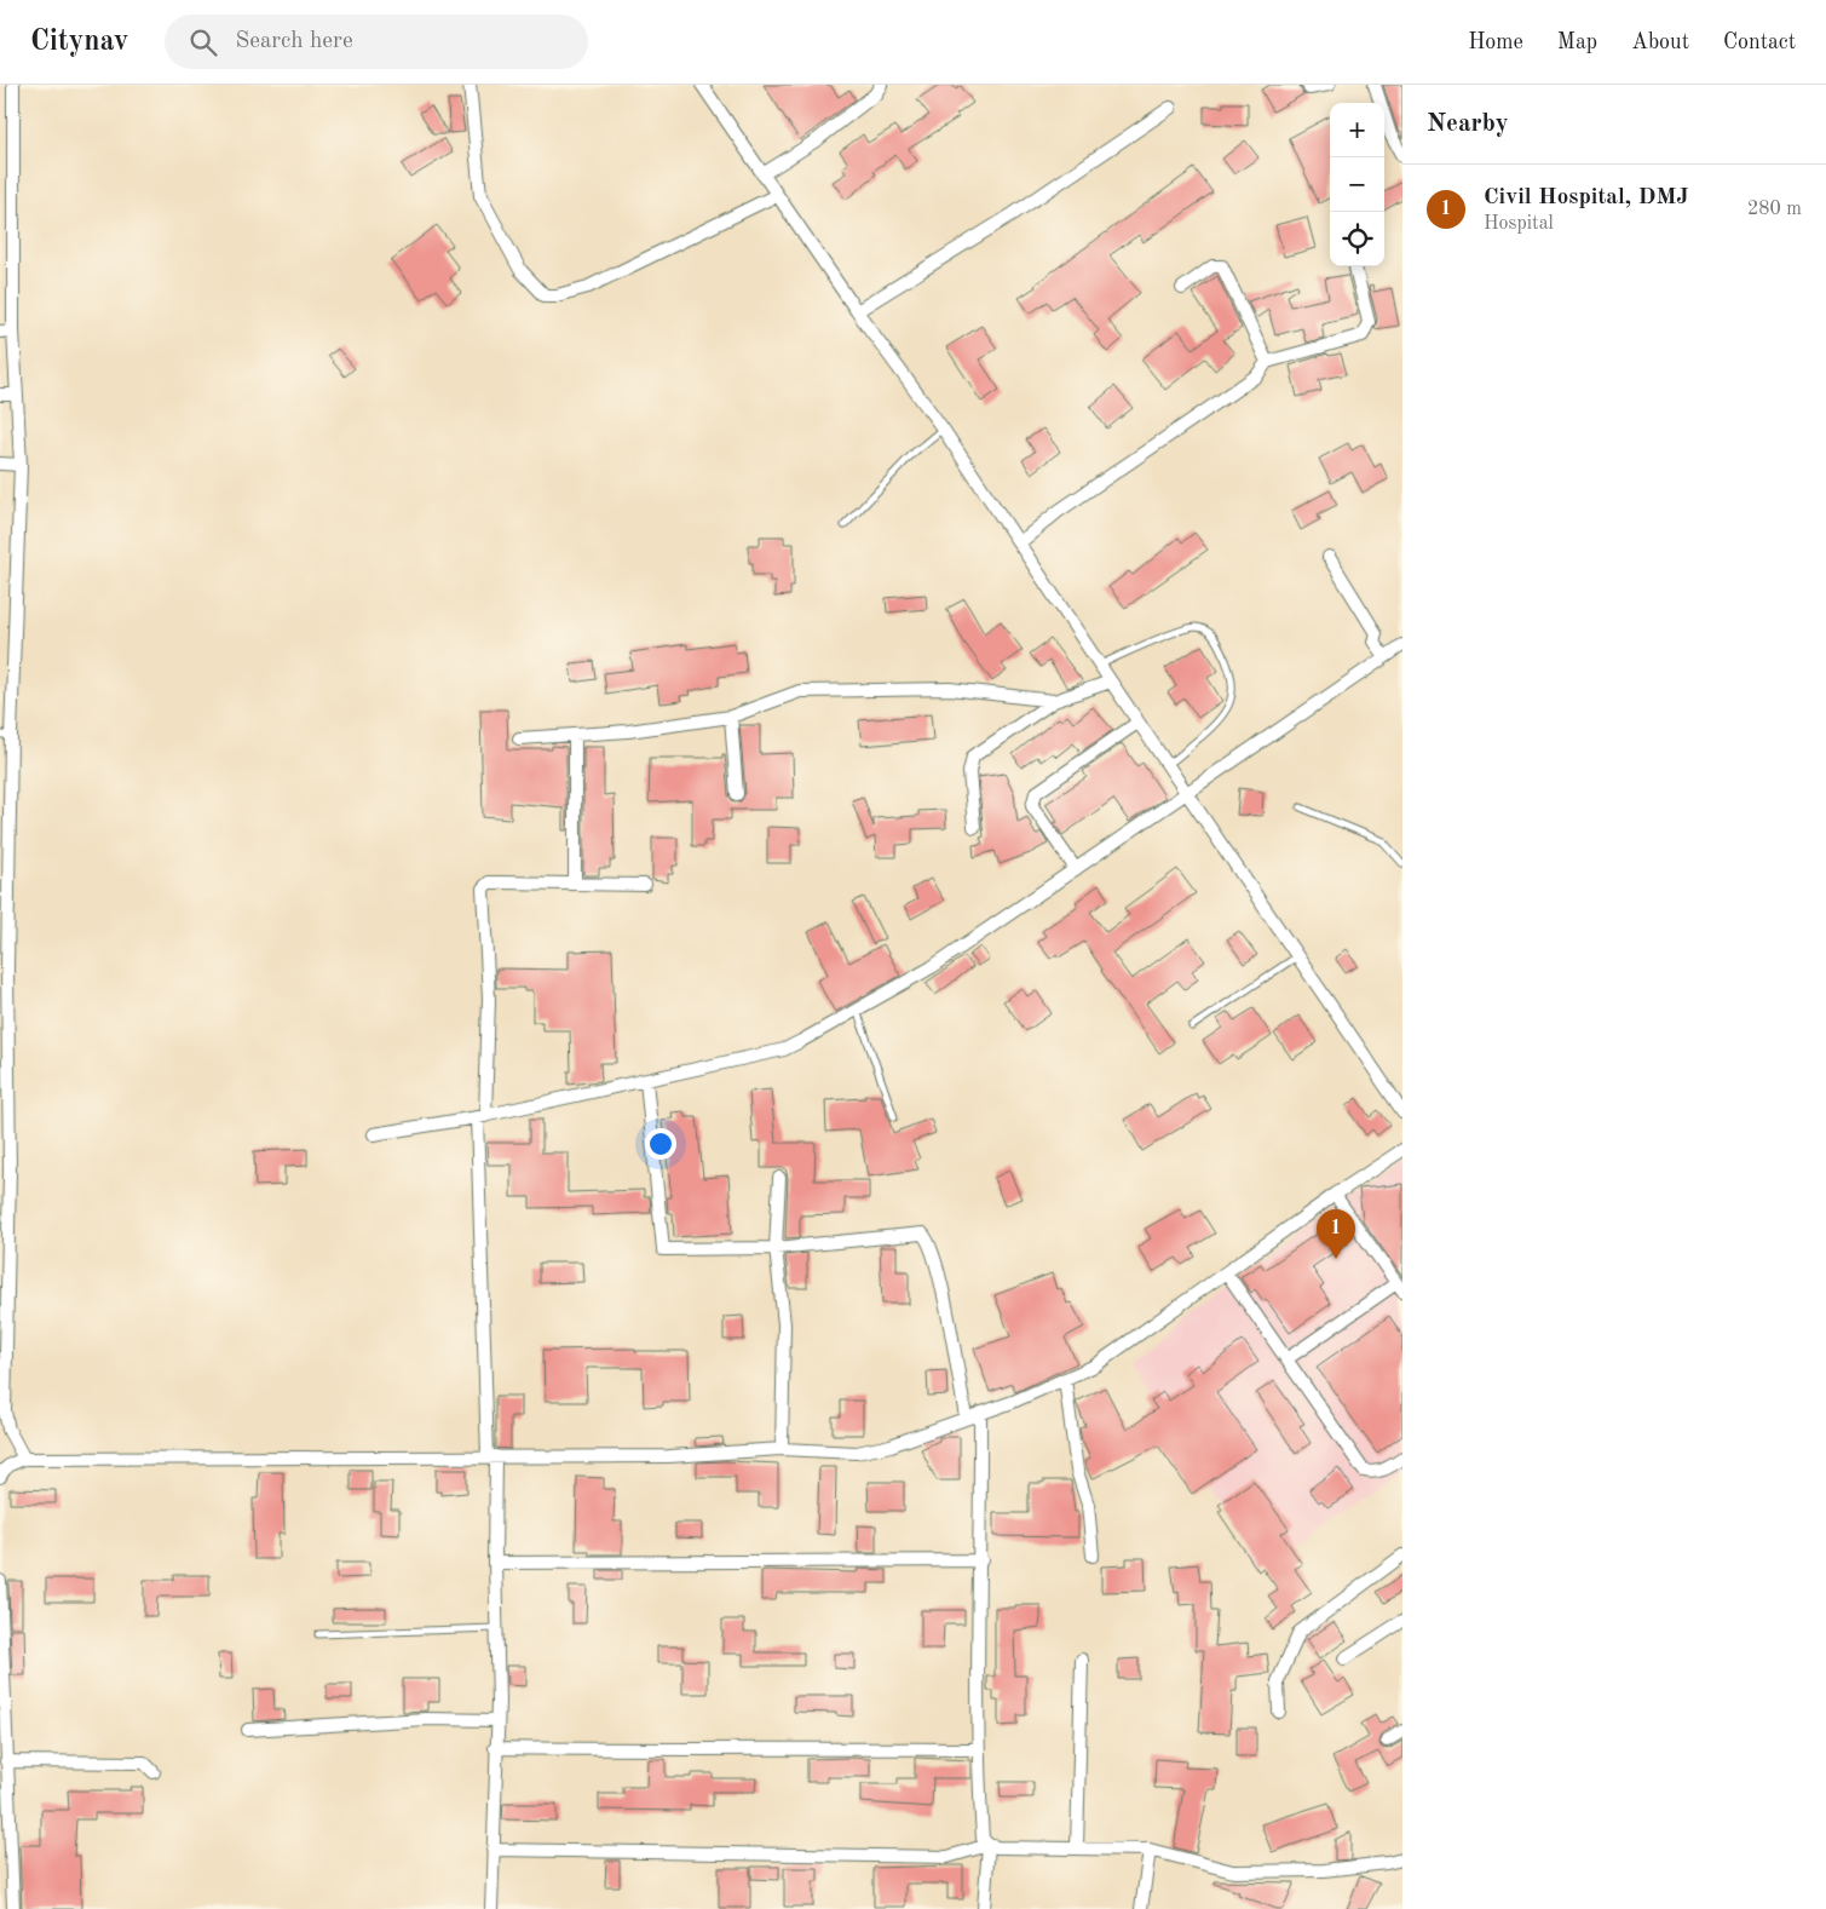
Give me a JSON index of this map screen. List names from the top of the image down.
{
  "page": {
    "header": "Citynav",
    "search": "Search here",
    "nav": [
      "Home",
      "Map",
      "About",
      "Contact"
    ],
    "heading": "Nearby",
    "map_buttons": ["+", "−"],
    "list": [
      {
        "mark": "1",
        "name": "Civil Hospital, DMJ",
        "note": "Hospital",
        "value": "280 m"
      }
    ],
    "pins": "1"
  }
}
